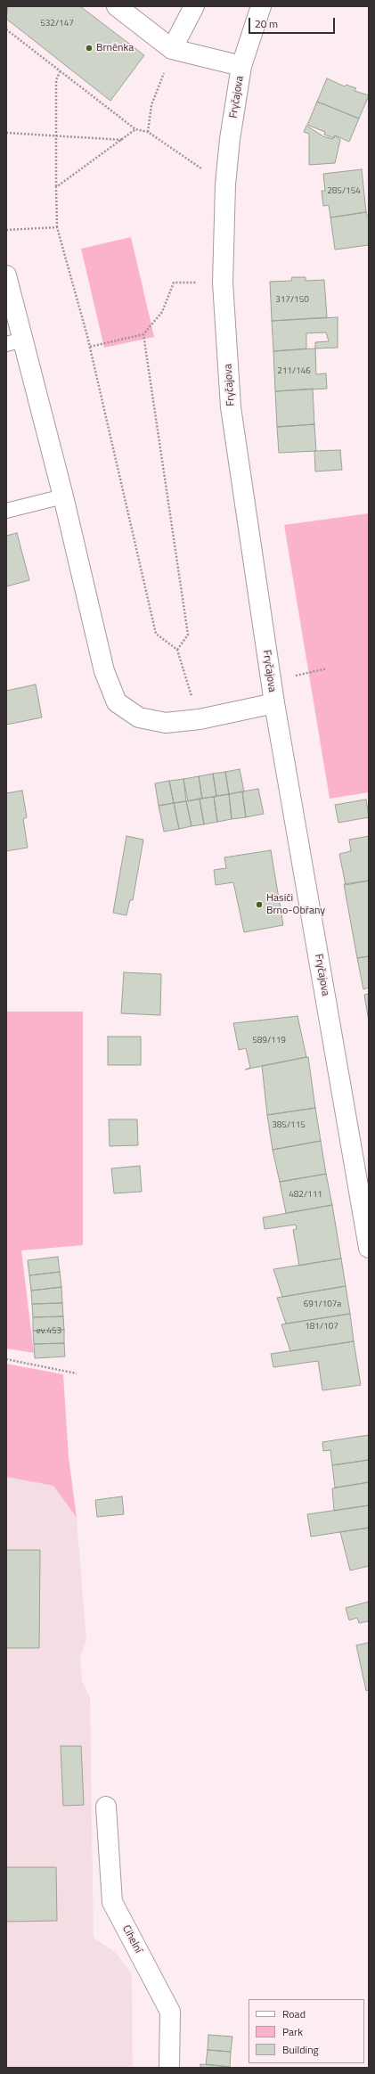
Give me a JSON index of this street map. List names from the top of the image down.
{
  "streets": {
    "main road": ["Fryčajova", "Cihelní"]
  },
  "places": ["Brněnka", "Hasiči Brno-Obřany"],
  "house_numbers": [
    "532/147",
    "285/154",
    "317/150",
    "211/146",
    "589/119",
    "385/115",
    "482/111",
    "691/107a",
    "181/107",
    "ev.453"
  ],
  "legend": ["Road", "Park", "Building"],
  "scale_bar": "20 m"
}
